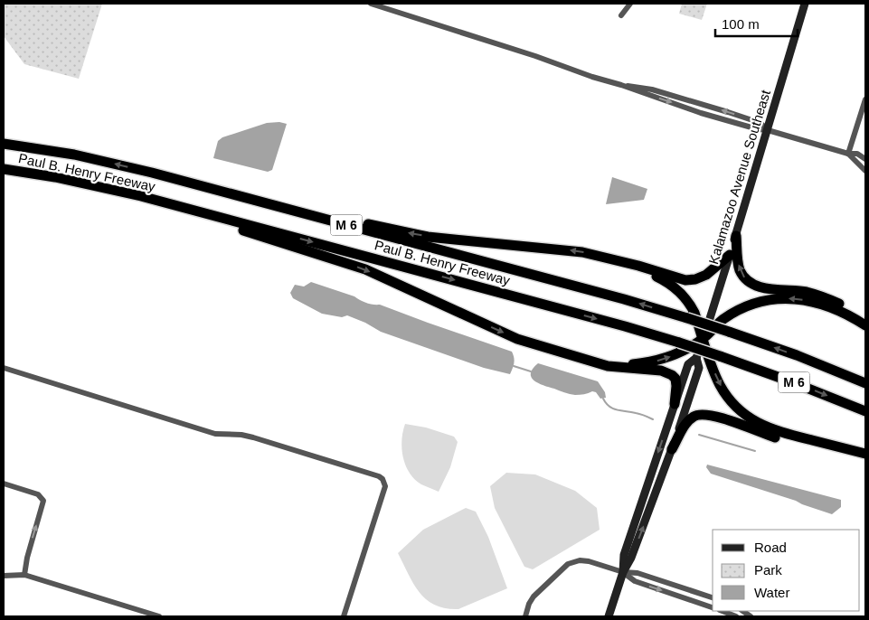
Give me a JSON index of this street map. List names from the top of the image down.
{
  "streets": {
    "highway": ["Paul B. Henry Freeway", "M 6"],
    "main road": ["Kalamazoo Avenue Southeast"]
  },
  "legend": ["Road", "Park", "Water"],
  "scale_bar": "100 m"
}
